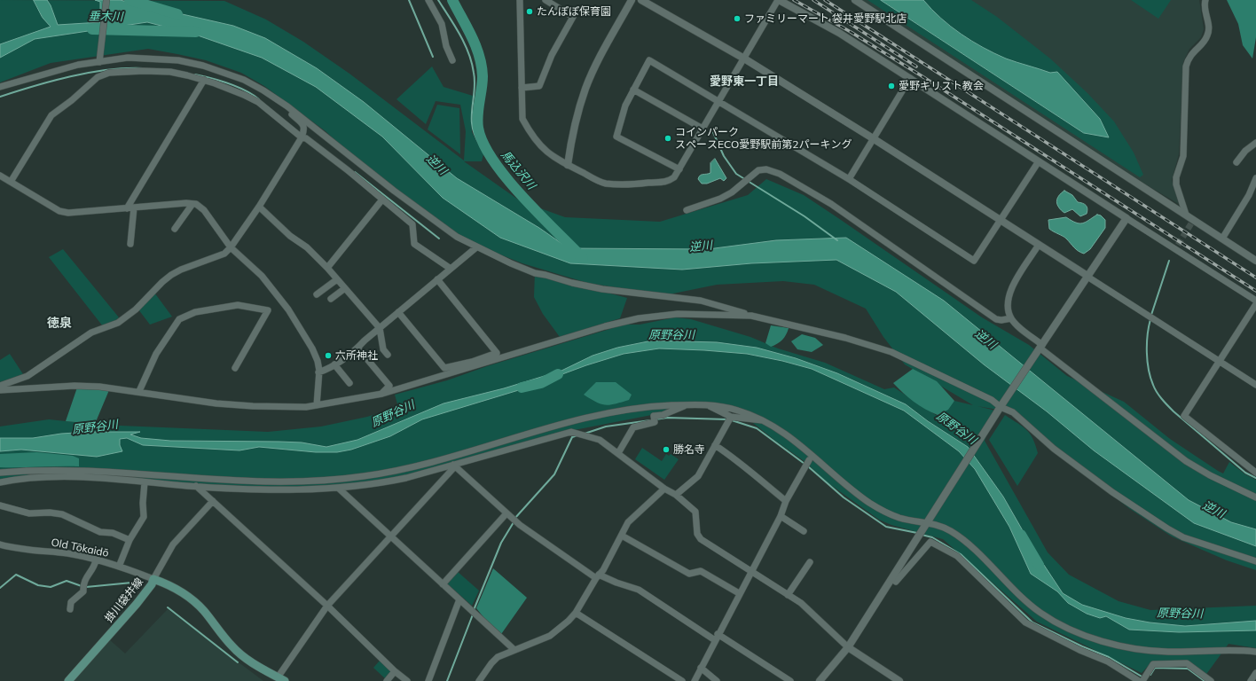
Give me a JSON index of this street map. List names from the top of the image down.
{
  "streets": {
    "main road": ["掛川袋井線"],
    "street": ["Old Tōkaidō"]
  },
  "crossings": [
    ["Old Tōkaidō", "掛川袋井線"]
  ],
  "districts": ["愛野東一丁目", "徳泉"],
  "water": [
    "垂木川",
    "逆川",
    "馬込沢川",
    "原野谷川"
  ],
  "places": [
    "たんぽぽ保育園",
    "ファミリーマート 袋井愛野駅北店",
    "愛野キリスト教会",
    "コインパーク スペースECO愛野駅前第2パーキング",
    "六所神社",
    "勝名寺"
  ]
}
